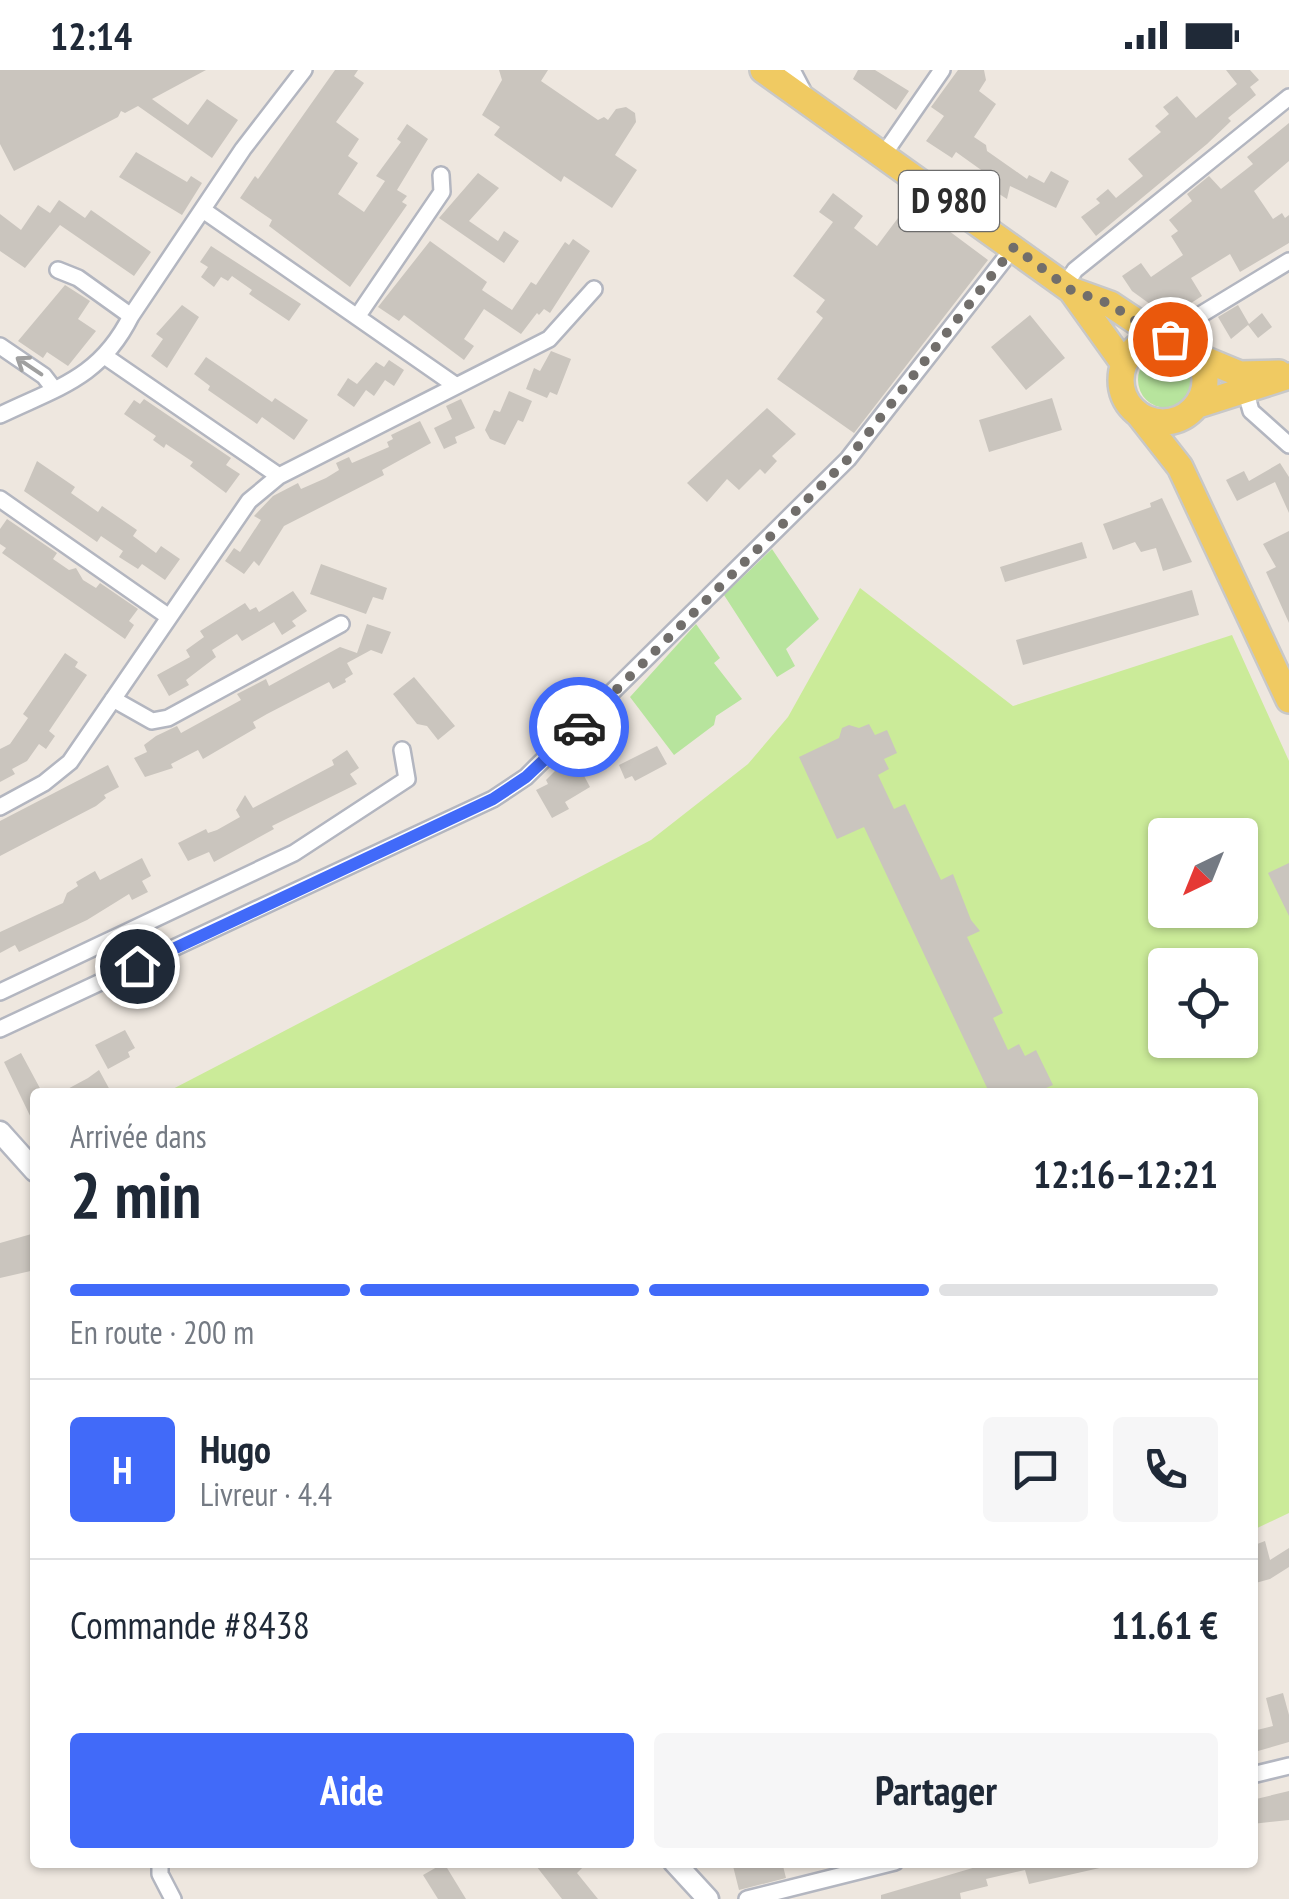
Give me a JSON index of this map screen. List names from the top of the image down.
{
  "streets": {
    "main road": ["D 980"]
  },
  "north": "bottom left",
  "page": {
    "status": "12:14",
    "heading": ["2 min", "Arrivée dans", "12:16–12:21"],
    "panel": [
      "Hugo",
      "Livreur · 4.4",
      "Commande #8438",
      "11.61 €"
    ],
    "bar": "En route · 200 m",
    "round": "H",
    "buttons": ["Aide", "Partager"]
  }
}
